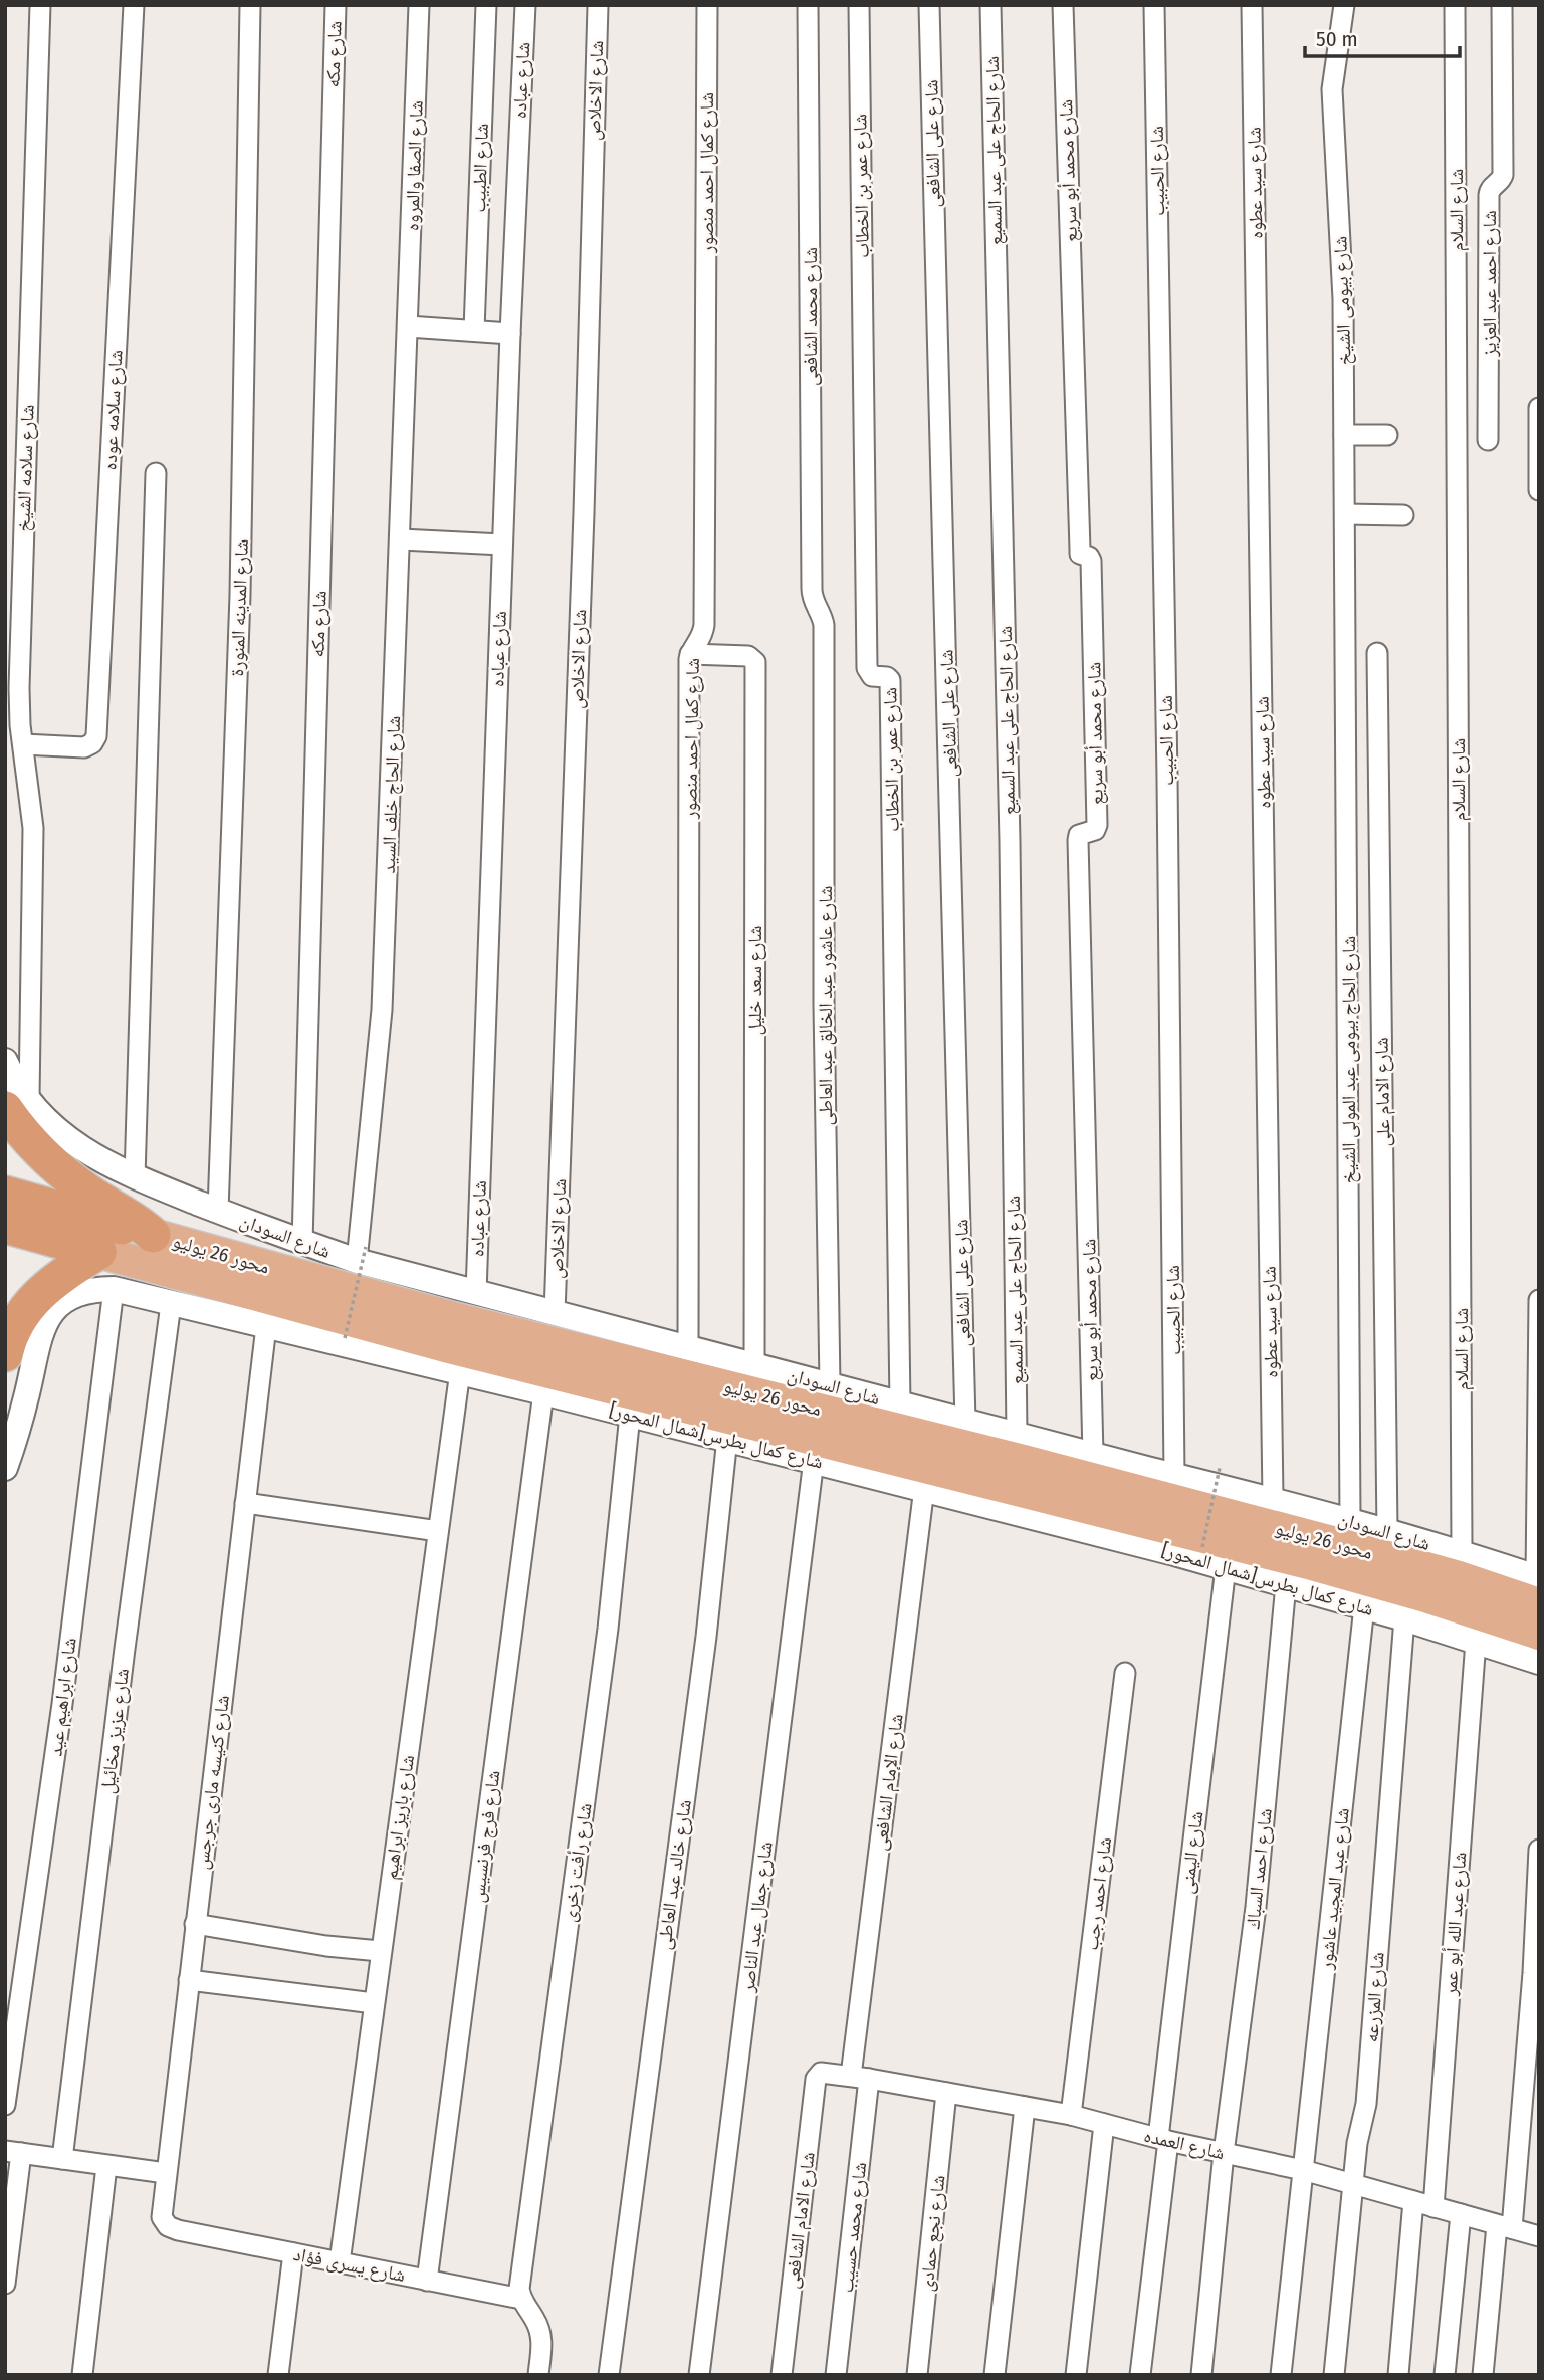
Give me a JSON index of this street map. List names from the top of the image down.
{
  "streets": {
    "highway": ["محور 26 يوليو"],
    "street": [
      "شارع مكه",
      "شارع عباده",
      "شارع الاخلاص",
      "شارع على الشافعى",
      "شارع الحاج على عبد السميع",
      "شارع الصفا والمروه",
      "شارع الطبيب",
      "شارع محمد أبو سريع",
      "شارع الحبيب",
      "شارع كمال احمد منصور",
      "شارع سيد عطوه",
      "شارع عمر بن الخطاب",
      "شارع السلام",
      "شارع احمد عبد العزيز",
      "شارع بيومى الشيخ",
      "شارع محمد الشافعى",
      "شارع سلامه عوده",
      "شارع سلامه الشيخ",
      "شارع المدينه المنورة",
      "شارع الحاج خلف السيد",
      "شارع سعد خليل",
      "شارع عاشور عبد الخالق عبد العاطى",
      "شارع الحاج بيومى عبد المولى الشيخ",
      "شارع الامام على",
      "شارع السودان",
      "شارع كمال بطرس[شمال المحور]",
      "شارع ابراهيم عيد",
      "شارع عزيز مخائيل",
      "شارع كنيسه مارى جرجس",
      "شارع الإمام الشافعى",
      "شارع باريز ابراهيم",
      "شارع فرج فرنسيس",
      "شارع اليمنى",
      "شارع رأفت زخرى",
      "شارع احمد السباك",
      "شارع خالد عبد العاطى",
      "شارع عبد المجيد عاشور",
      "شارع احمد رجب",
      "شارع جمال عبد الناصر",
      "شارع عبد الله أبو عمر",
      "شارع المزرعه",
      "شارع العمده",
      "شارع الامام الشافعى",
      "شارع محمد حسيب",
      "شارع نجع حمادى",
      "شارع يسرى فؤاد"
    ]
  },
  "crossings": [
    ["شارع مكه", "شارع السودان"],
    ["شارع عباده", "شارع السودان"],
    ["شارع الاخلاص", "شارع السودان"],
    ["شارع على الشافعى", "شارع السودان"],
    ["شارع الحاج على عبد السميع", "شارع السودان"],
    ["شارع الصفا والمروه", "شارع الحاج خلف السيد"],
    ["شارع محمد أبو سريع", "شارع السودان"],
    ["شارع الحبيب", "شارع السودان"],
    ["شارع كمال احمد منصور", "شارع سعد خليل"],
    ["شارع كمال احمد منصور", "شارع السودان"],
    ["شارع سيد عطوه", "شارع السودان"],
    ["شارع عمر بن الخطاب", "شارع السودان"],
    ["شارع السلام", "شارع السودان"],
    ["شارع بيومى الشيخ", "شارع الحاج بيومى عبد المولى الشيخ"],
    ["شارع محمد الشافعى", "شارع عاشور عبد الخالق عبد العاطى"],
    ["شارع سلامه عوده", "شارع سلامه الشيخ"],
    ["شارع سلامه الشيخ", "شارع السودان"],
    ["شارع المدينه المنورة", "شارع السودان"],
    ["شارع الحاج خلف السيد", "شارع السودان"],
    ["شارع سعد خليل", "شارع السودان"],
    ["شارع عاشور عبد الخالق عبد العاطى", "شارع السودان"],
    ["شارع الحاج بيومى عبد المولى الشيخ", "شارع السودان"],
    ["شارع الامام على", "شارع السودان"],
    ["شارع السودان", "محور 26 يوليو"],
    ["شارع كمال بطرس[شمال المحور]", "شارع ابراهيم عيد"],
    ["شارع كمال بطرس[شمال المحور]", "شارع عزيز مخائيل"],
    ["شارع كمال بطرس[شمال المحور]", "شارع كنيسه مارى جرجس"],
    ["شارع كمال بطرس[شمال المحور]", "شارع الإمام الشافعى"],
    ["شارع كمال بطرس[شمال المحور]", "شارع باريز ابراهيم"],
    ["شارع كمال بطرس[شمال المحور]", "شارع فرج فرنسيس"],
    ["شارع كمال بطرس[شمال المحور]", "شارع اليمنى"],
    ["شارع كمال بطرس[شمال المحور]", "شارع رأفت زخرى"],
    ["شارع كمال بطرس[شمال المحور]", "شارع احمد السباك"],
    ["شارع كمال بطرس[شمال المحور]", "شارع خالد عبد العاطى"],
    ["شارع كمال بطرس[شمال المحور]", "شارع عبد المجيد عاشور"],
    ["شارع كمال بطرس[شمال المحور]", "شارع جمال عبد الناصر"],
    ["شارع كمال بطرس[شمال المحور]", "شارع عبد الله أبو عمر"],
    ["شارع كمال بطرس[شمال المحور]", "شارع المزرعه"],
    ["شارع كنيسه مارى جرجس", "شارع يسرى فؤاد"],
    ["شارع الإمام الشافعى", "شارع العمده"],
    ["شارع الإمام الشافعى", "شارع محمد حسيب"],
    ["شارع باريز ابراهيم", "شارع يسرى فؤاد"],
    ["شارع فرج فرنسيس", "شارع يسرى فؤاد"],
    ["شارع اليمنى", "شارع العمده"],
    ["شارع رأفت زخرى", "شارع يسرى فؤاد"],
    ["شارع احمد السباك", "شارع العمده"],
    ["شارع عبد المجيد عاشور", "شارع العمده"],
    ["شارع احمد رجب", "شارع العمده"],
    ["شارع عبد الله أبو عمر", "شارع العمده"],
    ["شارع المزرعه", "شارع العمده"],
    ["شارع العمده", "شارع الامام الشافعى"],
    ["شارع العمده", "شارع محمد حسيب"],
    ["شارع العمده", "شارع نجع حمادى"]
  ],
  "scale_bar": "50 m"
}
